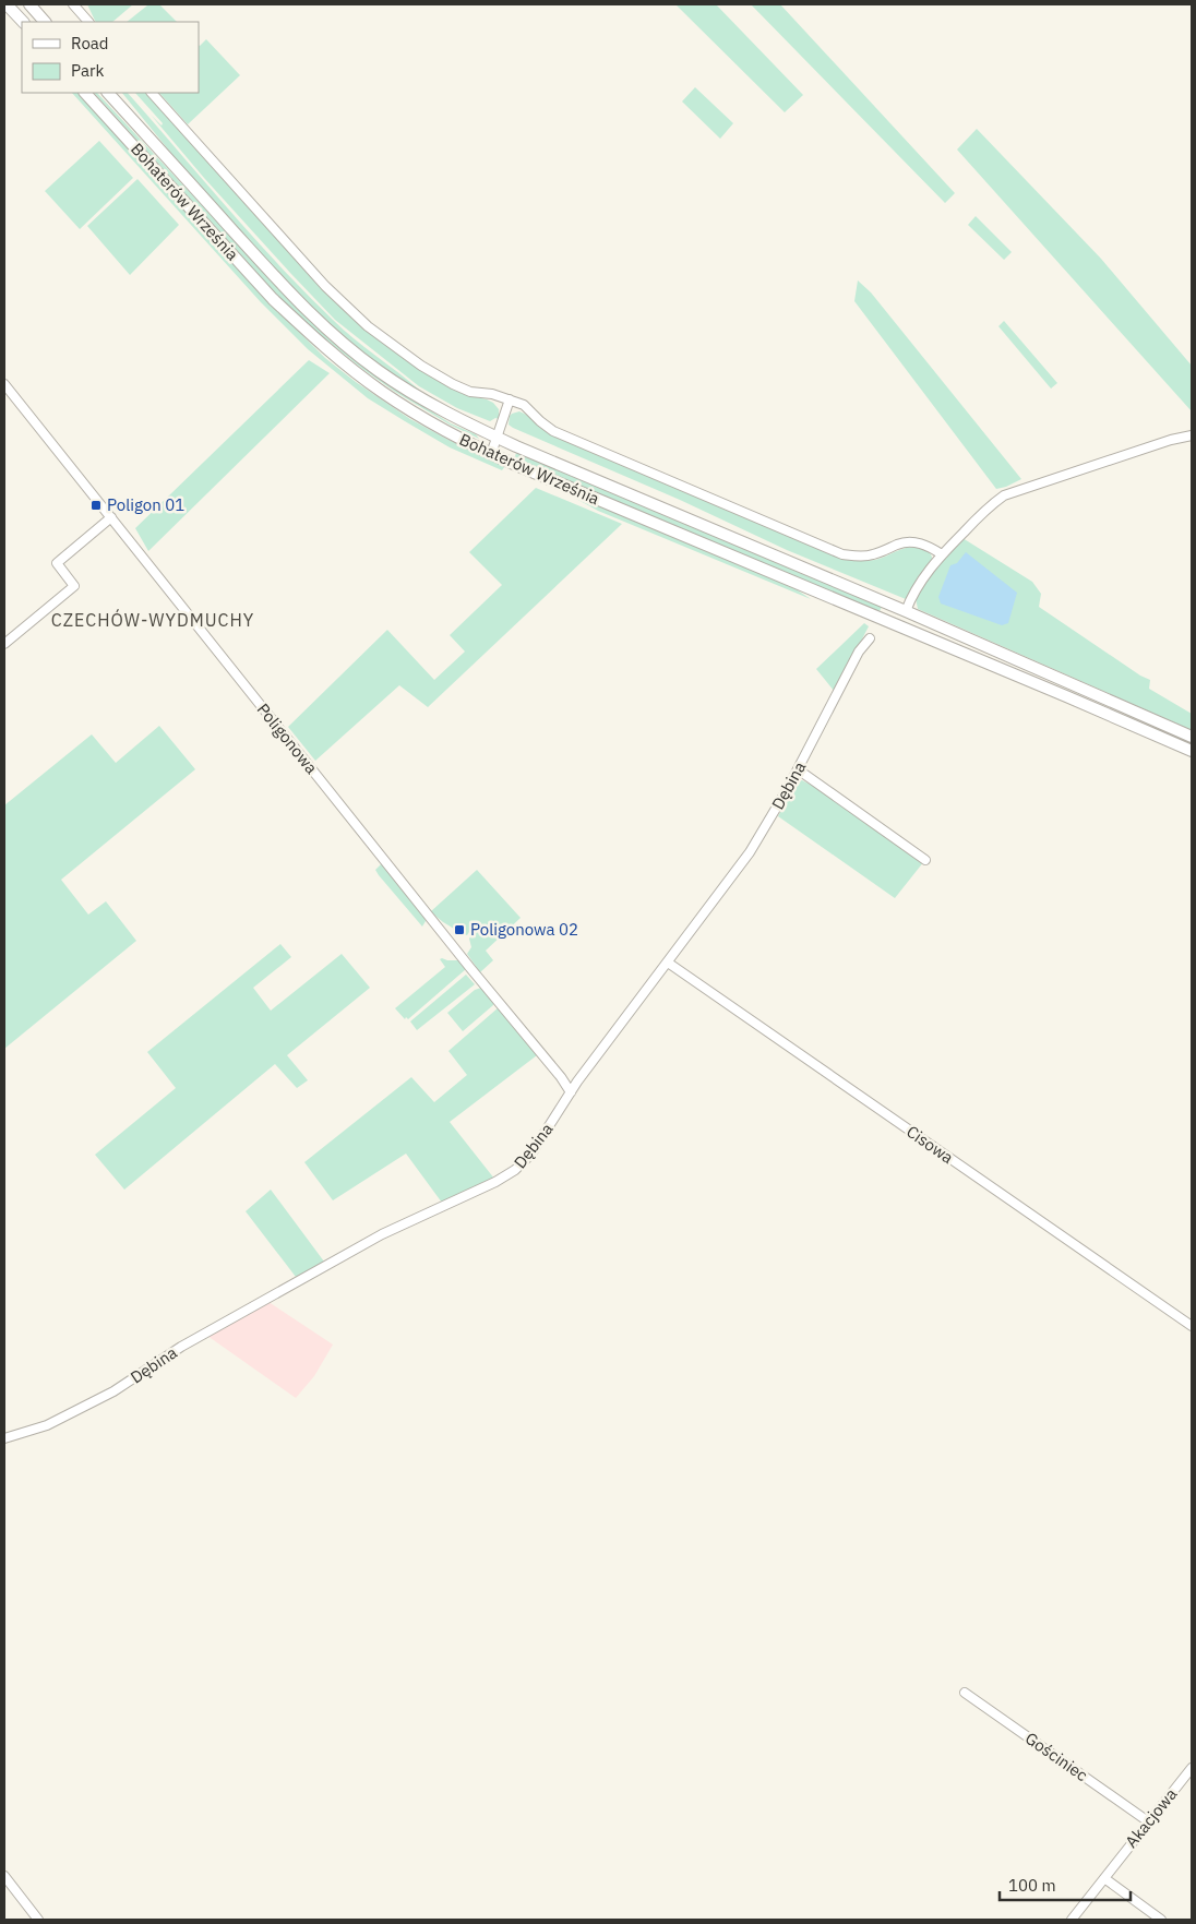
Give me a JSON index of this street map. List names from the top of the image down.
{
  "streets": {
    "main road": ["Bohaterów Września"],
    "street": [
      "Poligonowa",
      "Dębina",
      "Cisowa",
      "Gościniec",
      "Akacjowa"
    ]
  },
  "crossings": [
    ["Poligonowa", "Dębina"],
    ["Dębina", "Cisowa"],
    ["Gościniec", "Akacjowa"]
  ],
  "districts": ["CZECHÓW-WYDMUCHY"],
  "places": {
    "transit": ["Poligon 01", "Poligonowa 02"]
  },
  "legend": ["Road", "Park"],
  "scale_bar": "100 m"
}
